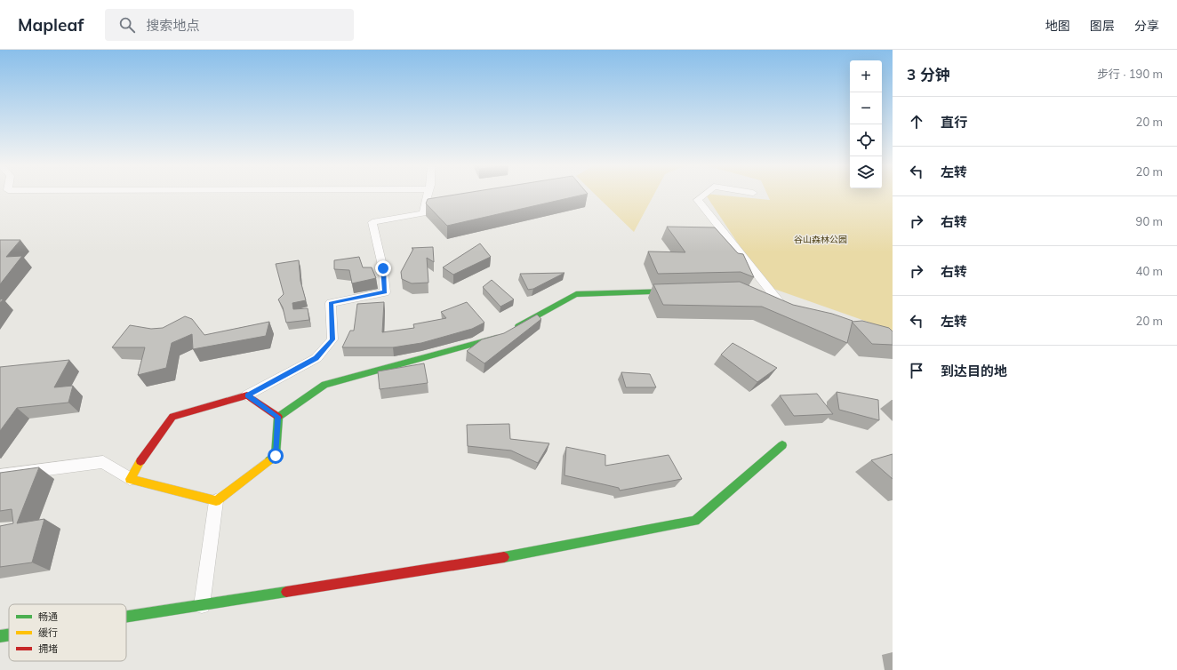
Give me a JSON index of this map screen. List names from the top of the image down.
{
  "parks": ["谷山森林公园"],
  "legend": ["畅通", "缓行", "拥堵"],
  "page": {
    "header": "Mapleaf",
    "search": "搜索地点",
    "nav": ["地图", "图层", "分享"],
    "heading": ["3 分钟", "步行 · 190 m"],
    "map_buttons": ["+", "−"],
    "list": [
      ["直行", "20 m"],
      ["左转", "20 m"],
      ["右转", "90 m"],
      ["右转", "40 m"],
      ["左转", "20 m"],
      "到达目的地"
    ]
  }
}
